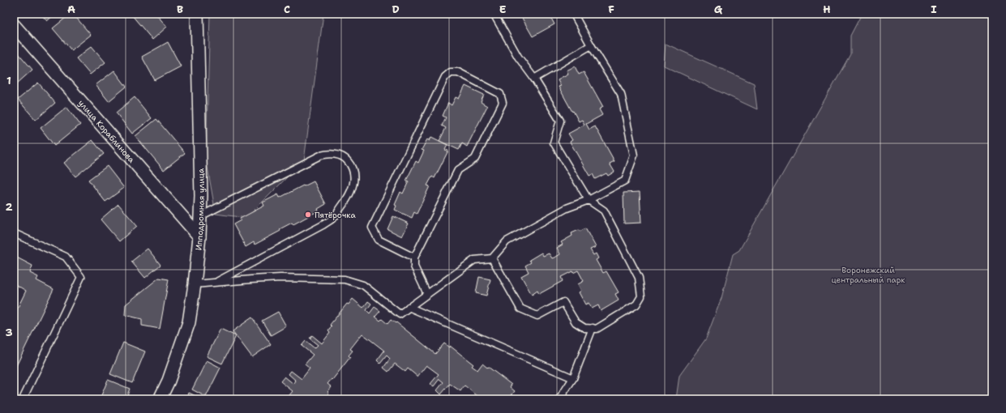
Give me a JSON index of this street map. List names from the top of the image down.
{
  "streets": {
    "street": ["улица Кораблинова", "Ипподромная улица"]
  },
  "crossings": [
    ["улица Кораблинова", "Ипподромная улица"]
  ],
  "parks": ["Воронежский центральный парк"],
  "places": ["Пятёрочка"],
  "grid": {
    "columns": [
      "A",
      "B",
      "C",
      "D",
      "E",
      "F",
      "G",
      "H",
      "I"
    ],
    "rows": ["1", "2", "3"]
  }
}
